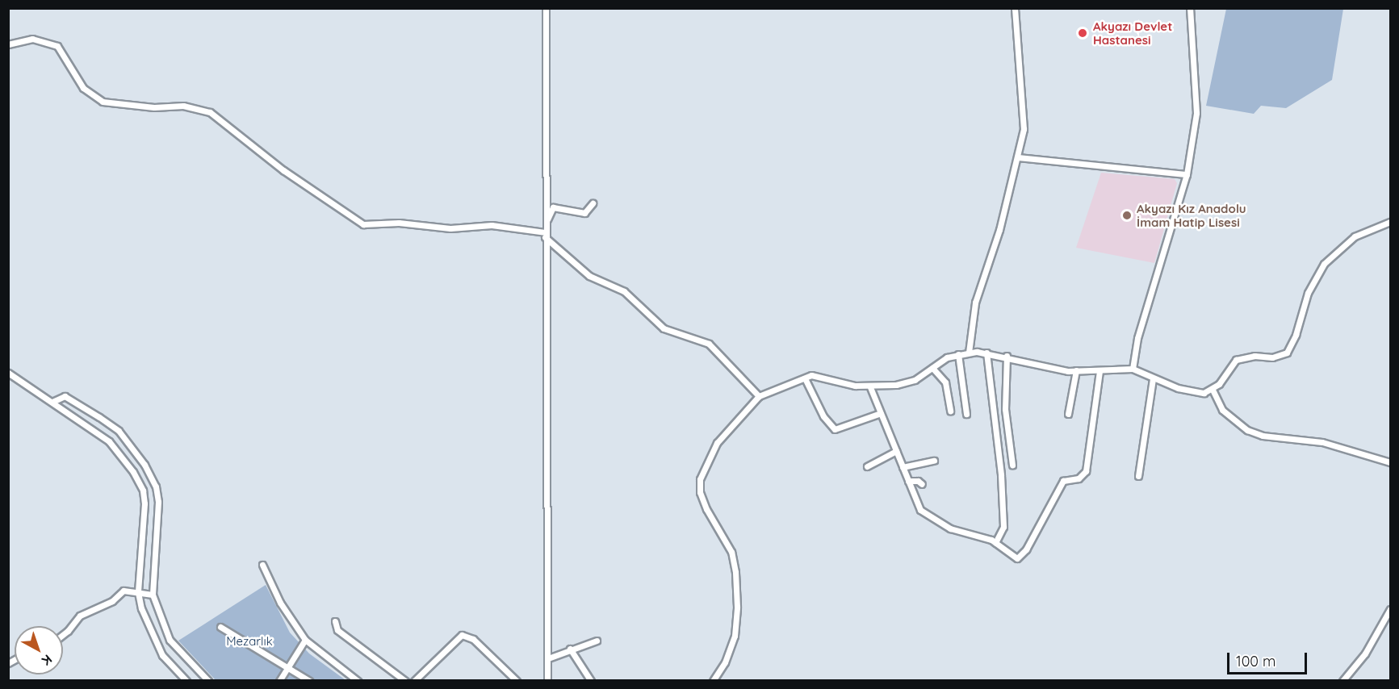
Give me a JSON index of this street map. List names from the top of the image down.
{
  "parks": ["Mezarlık"],
  "places": ["Akyazı Devlet Hastanesi", "Akyazı Kız Anadolu İmam Hatip Lisesi"],
  "scale_bar": "100 m",
  "north": "bottom right"
}
